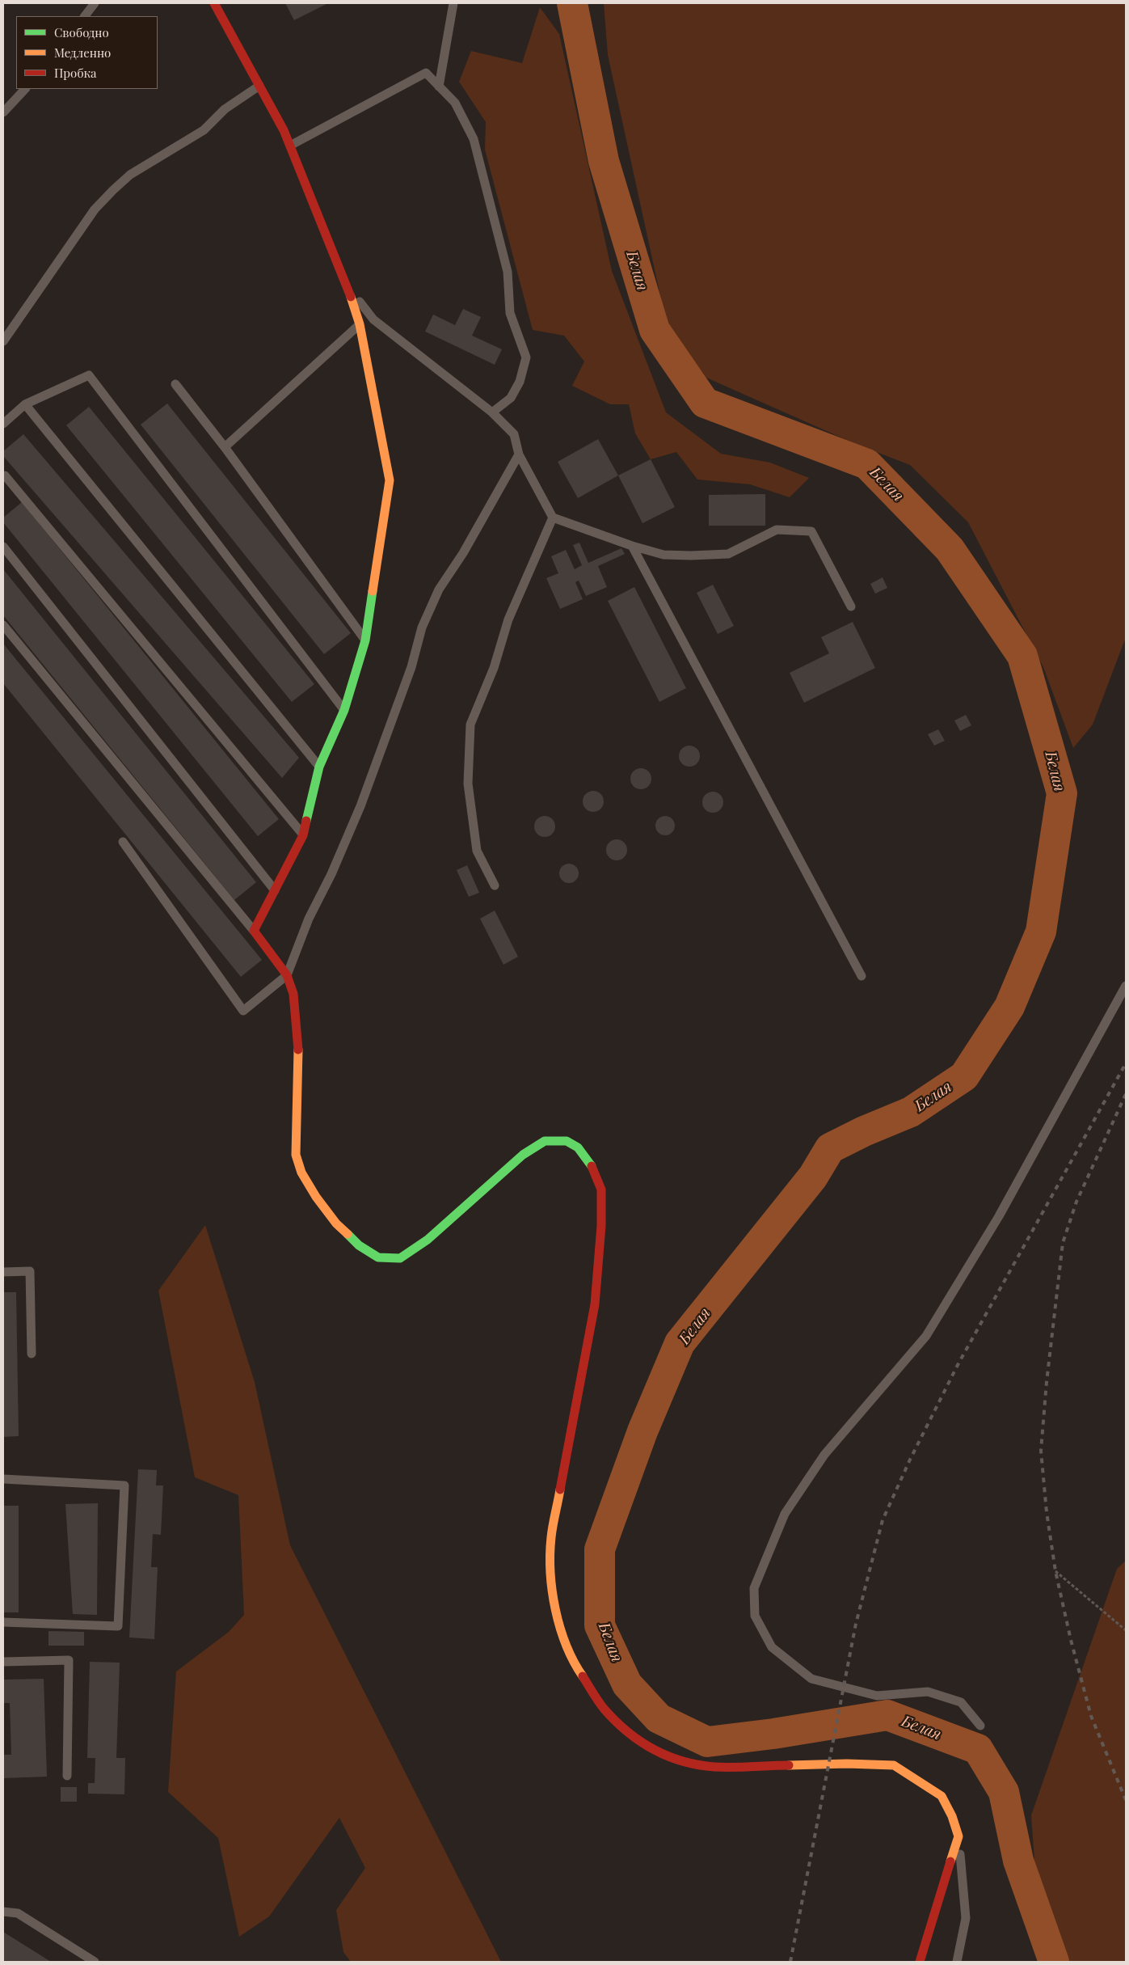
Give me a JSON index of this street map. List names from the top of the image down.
{
  "water": ["Белая"],
  "legend": ["Свободно", "Медленно", "Пробка"]
}
